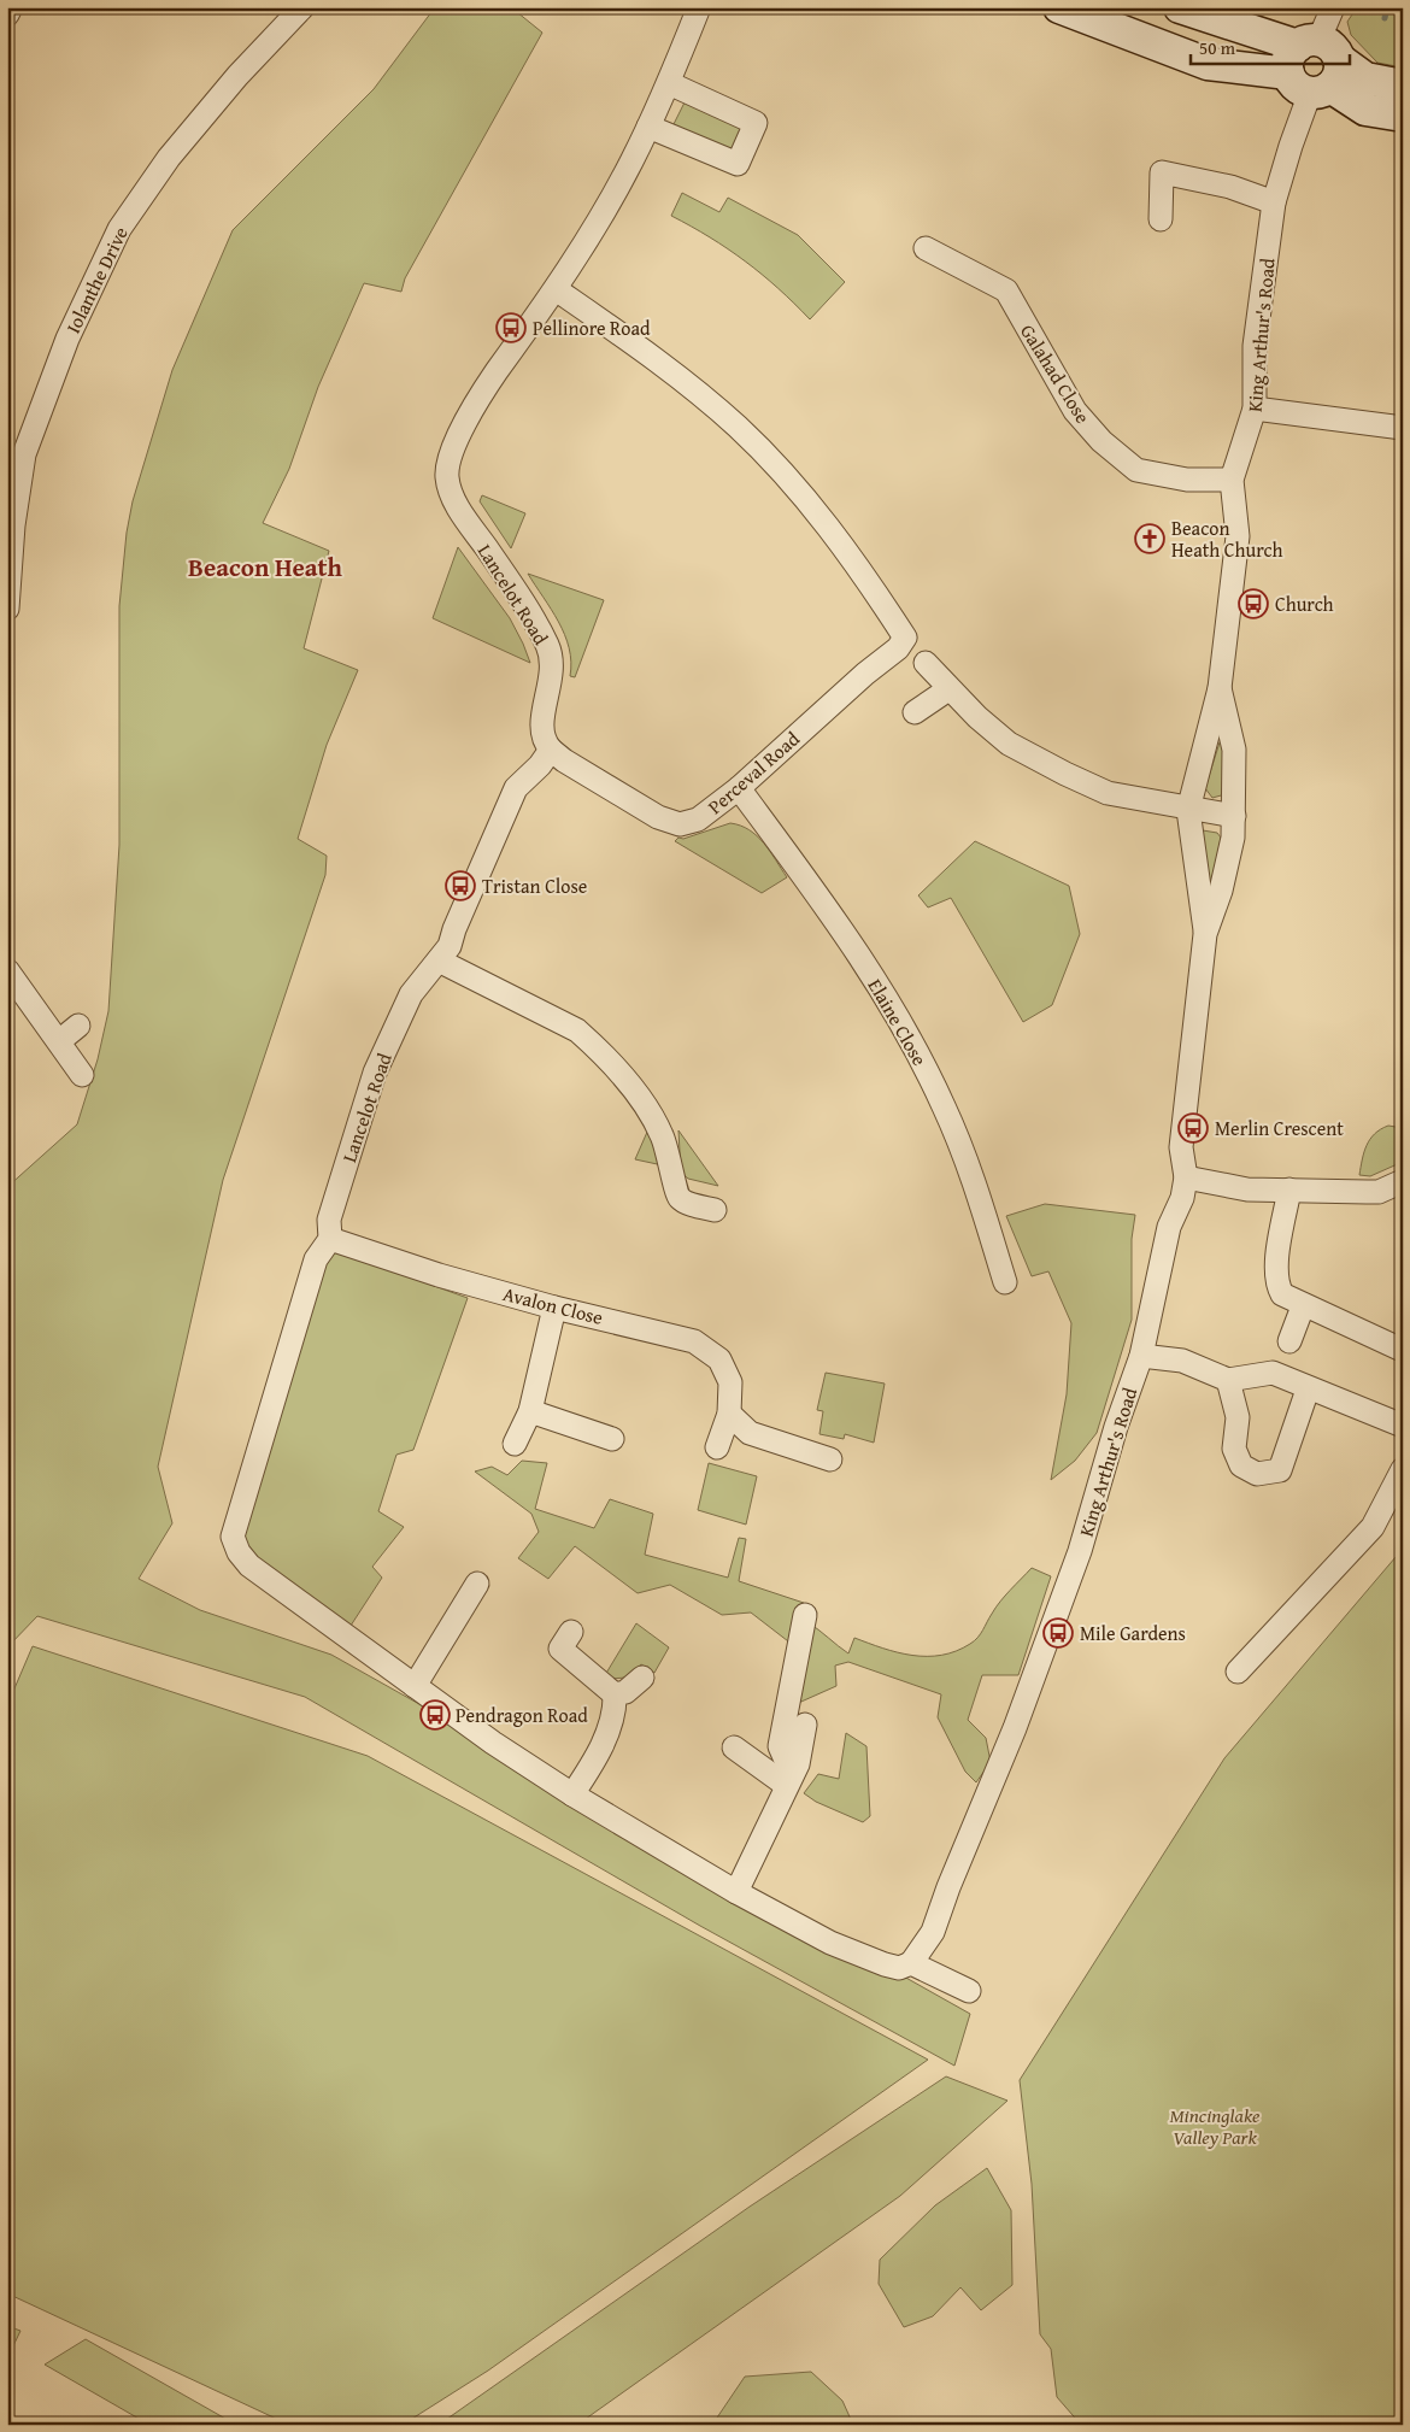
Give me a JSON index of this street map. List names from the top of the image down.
{
  "streets": {
    "street": [
      "Iolanthe Drive",
      "King Arthur's Road",
      "Galahad Close",
      "Lancelot Road",
      "Perceval Road",
      "Elaine Close",
      "Avalon Close"
    ]
  },
  "crossings": [
    ["King Arthur's Road", "Galahad Close"],
    ["Lancelot Road", "Perceval Road"],
    ["Lancelot Road", "Avalon Close"],
    ["Perceval Road", "Elaine Close"]
  ],
  "districts": ["Beacon Heath"],
  "parks": ["Mincinglake Valley Park"],
  "places": {
    "bus stop": [
      "Pellinore Road",
      "Church",
      "Tristan Close",
      "Merlin Crescent",
      "Mile Gardens",
      "Pendragon Road"
    ],
    "church": ["Beacon Heath Church"]
  },
  "scale_bar": "50 m"
}
